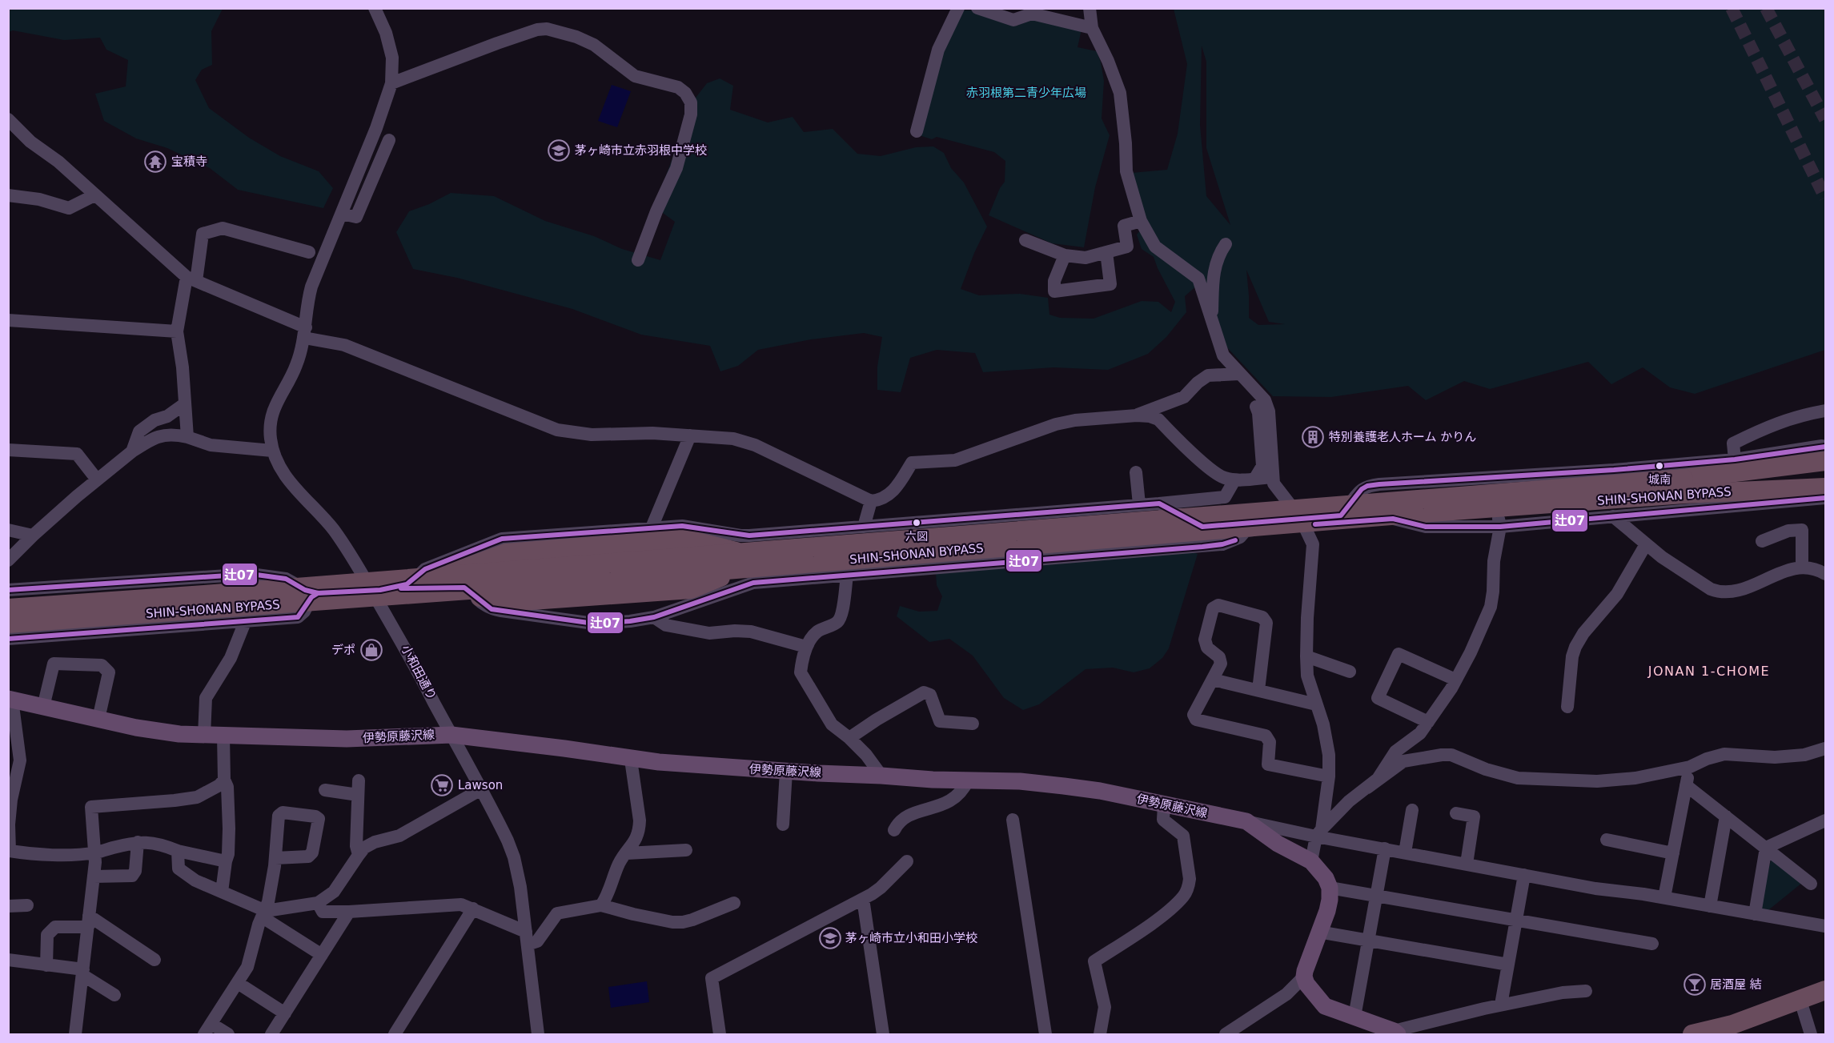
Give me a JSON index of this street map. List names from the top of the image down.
{
  "streets": {
    "highway": ["SHIN-SHONAN BYPASS"],
    "main road": ["伊勢原藤沢線"],
    "street": ["小和田通り"]
  },
  "crossings": [
    ["小和田通り", "伊勢原藤沢線"]
  ],
  "districts": ["JONAN 1-CHOME"],
  "parks": ["赤羽根第二青少年広場"],
  "places": {
    "school or university": ["茅ヶ崎市立赤羽根中学校", "茅ヶ崎市立小和田小学校"],
    "temple": ["宝積寺"],
    "building": ["特別養護老人ホーム かりん"],
    "other": ["城南", "六図"],
    "shop": ["デポ"],
    "supermarket": ["Lawson"],
    "bar": ["居酒屋 結"]
  },
  "lines": ["transit line 辻07"]
}
